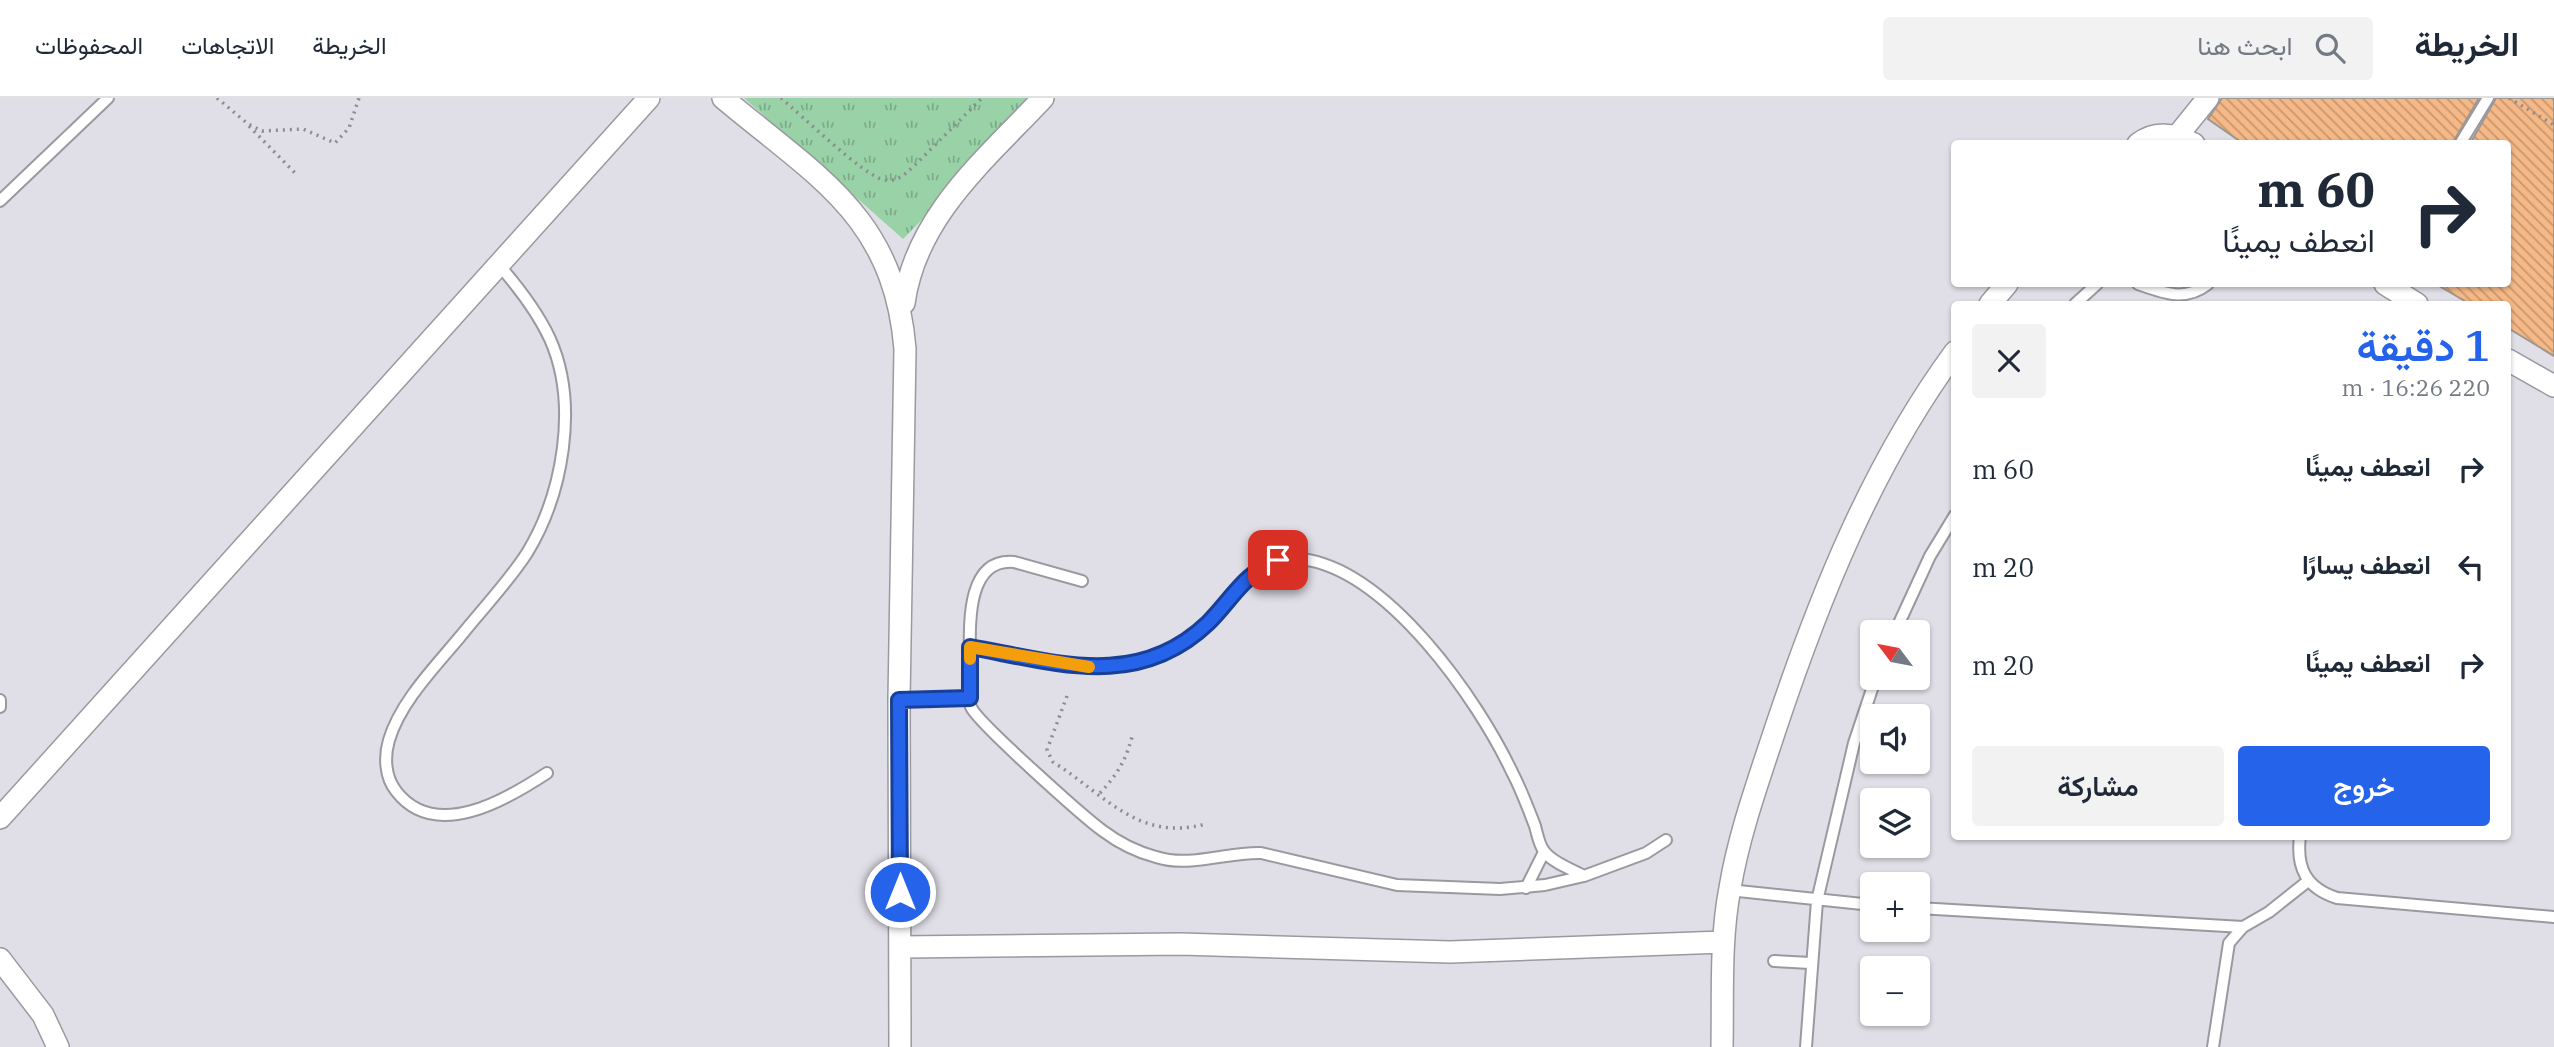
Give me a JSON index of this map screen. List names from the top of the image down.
{
  "north": "top left",
  "page": {
    "header": "الخريطة",
    "search": "ابحث هنا",
    "nav": ["الخريطة", "الاتجاهات", "المحفوظات"],
    "turn": ["60 m", "انعطف يمينًا"],
    "heading": ["1 دقيقة", "220 m · 16:26"],
    "list": [
      {
        "name": "انعطف يمينًا",
        "value": "60 m"
      },
      {
        "name": "انعطف يسارًا",
        "value": "20 m"
      },
      {
        "name": "انعطف يمينًا",
        "value": "20 m"
      }
    ],
    "map_buttons": ["+", "−"],
    "buttons": ["خروج", "مشاركة"]
  }
}
